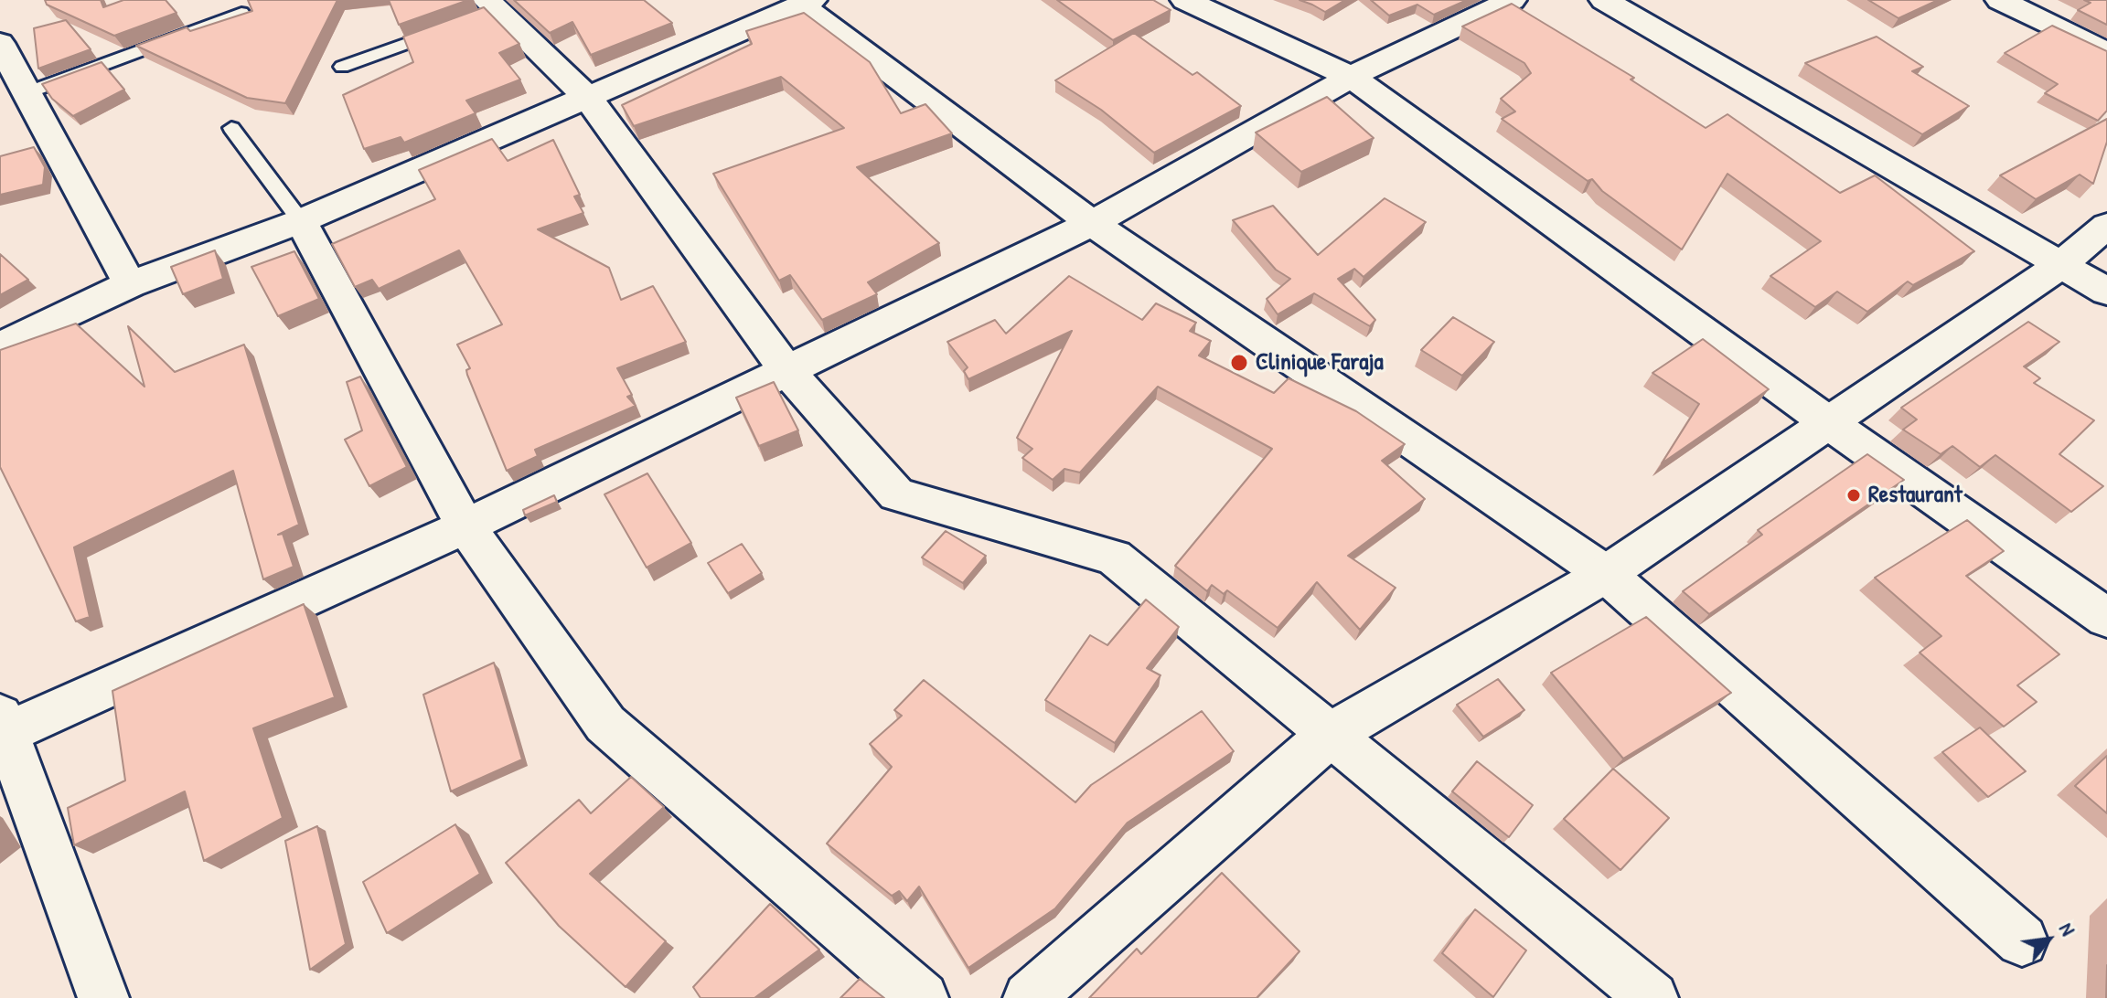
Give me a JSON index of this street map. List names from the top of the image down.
{
  "places": ["Clinique Faraja", "Restaurant"],
  "north": "top right"
}
